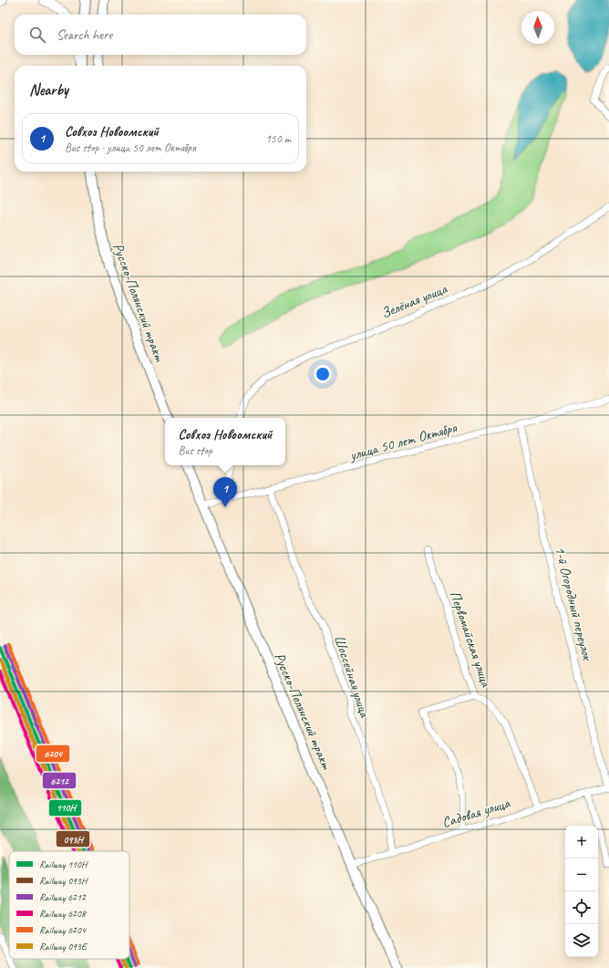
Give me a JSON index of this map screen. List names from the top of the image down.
{
  "streets": {
    "main road": ["Русско-Полянский тракт"],
    "street": [
      "Зелёная улица",
      "улица 50 лет Октября",
      "1-й Огородный переулок",
      "Первомайская улица",
      "Шоссейная улица",
      "Садовая улица"
    ]
  },
  "crossings": [
    ["Русско-Полянский тракт", "улица 50 лет Октября"],
    ["Русско-Полянский тракт", "Садовая улица"],
    ["улица 50 лет Октября", "1-й Огородный переулок"],
    ["улица 50 лет Октября", "Шоссейная улица"],
    ["1-й Огородный переулок", "Садовая улица"],
    ["Первомайская улица", "Садовая улица"],
    ["Шоссейная улица", "Садовая улица"]
  ],
  "lines": [
    "rail line 6204",
    "rail line 6212",
    "rail line 110Н",
    "rail line 093Н",
    "rail line 093Е",
    "rail line 6208"
  ],
  "legend": [
    "Railway 110Н",
    "Railway 093Н",
    "Railway 6212",
    "Railway 6208",
    "Railway 6204",
    "Railway 093Е"
  ],
  "north": "top",
  "page": {
    "search": "Search here",
    "heading": "Nearby",
    "list": [
      {
        "mark": "1",
        "name": "Совхоз Новоомский",
        "note": "Bus stop · улица 50 лет Октября",
        "value": "150 m"
      }
    ],
    "popup": ["Совхоз Новоомский", "Bus stop"],
    "pins": "1",
    "map_buttons": ["+", "−"]
  }
}
